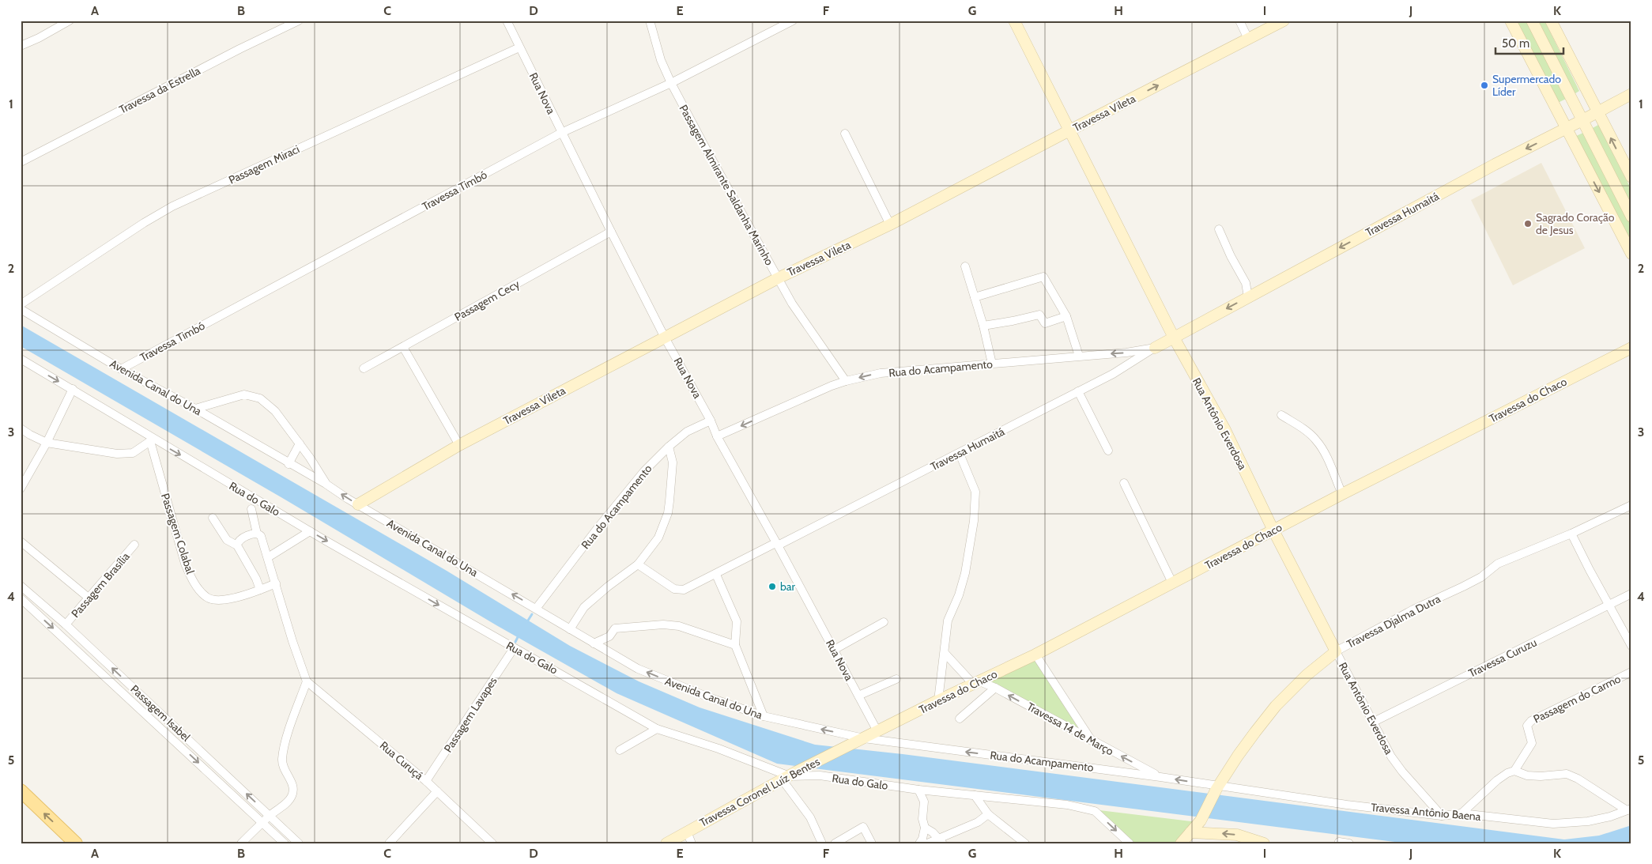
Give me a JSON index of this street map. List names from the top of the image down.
{
  "streets": {
    "street": [
      "Travessa da Estrella",
      "Rua Nova",
      "Travessa Vileta",
      "Passagem Miraci",
      "Passagem Almirante Saldanha Marinho",
      "Travessa Timbó",
      "Travessa Humaitá",
      "Passagem Cecy",
      "Rua do Acampamento",
      "Avenida Canal do Una",
      "Travessa do Chaco",
      "Rua Antônio Everdosa",
      "Rua do Galo",
      "Passagem Colabal",
      "Passagem Brasília",
      "Travessa Djalma Dutra",
      "Travessa Curuzu",
      "Passagem do Carmo",
      "Passagem Isabel",
      "Passagem Lavapes",
      "Travessa 14 de Março",
      "Rua Curuçá",
      "Travessa Coronel Luíz Bentes",
      "Travessa Antônio Baena"
    ]
  },
  "crossings": [
    ["Rua Nova", "Travessa Vileta"],
    ["Rua Nova", "Passagem Miraci"],
    ["Rua Nova", "Travessa Timbó"],
    ["Rua Nova", "Travessa Humaitá"],
    ["Rua Nova", "Passagem Cecy"],
    ["Rua Nova", "Rua do Acampamento"],
    ["Rua Nova", "Travessa do Chaco"],
    ["Travessa Vileta", "Passagem Almirante Saldanha Marinho"],
    ["Travessa Vileta", "Avenida Canal do Una"],
    ["Travessa Vileta", "Rua Antônio Everdosa"],
    ["Passagem Almirante Saldanha Marinho", "Travessa Timbó"],
    ["Passagem Almirante Saldanha Marinho", "Rua do Acampamento"],
    ["Travessa Timbó", "Avenida Canal do Una"],
    ["Travessa Humaitá", "Rua do Acampamento"],
    ["Travessa Humaitá", "Rua Antônio Everdosa"],
    ["Rua do Acampamento", "Avenida Canal do Una"],
    ["Rua do Acampamento", "Travessa do Chaco"],
    ["Rua do Acampamento", "Rua Antônio Everdosa"],
    ["Rua do Acampamento", "Travessa Djalma Dutra"],
    ["Rua do Acampamento", "Travessa 14 de Março"],
    ["Rua do Acampamento", "Travessa Coronel Luíz Bentes"],
    ["Rua do Acampamento", "Travessa Antônio Baena"],
    ["Avenida Canal do Una", "Travessa do Chaco"],
    ["Avenida Canal do Una", "Travessa Coronel Luíz Bentes"],
    ["Travessa do Chaco", "Rua Antônio Everdosa"],
    ["Travessa do Chaco", "Travessa 14 de Março"],
    ["Travessa do Chaco", "Travessa Coronel Luíz Bentes"],
    ["Rua Antônio Everdosa", "Travessa Djalma Dutra"],
    ["Rua Antônio Everdosa", "Travessa Curuzu"],
    ["Rua Antônio Everdosa", "Travessa Antônio Baena"],
    ["Rua do Galo", "Passagem Colabal"],
    ["Rua do Galo", "Passagem Lavapes"],
    ["Rua do Galo", "Travessa Coronel Luíz Bentes"],
    ["Passagem Brasília", "Passagem Isabel"],
    ["Travessa Djalma Dutra", "Travessa Antônio Baena"],
    ["Passagem Lavapes", "Rua Curuçá"]
  ],
  "one_way": [
    "Travessa Humaitá",
    "Rua do Acampamento",
    "Avenida Canal do Una",
    "Rua do Galo",
    "Travessa 14 de Março"
  ],
  "places": ["Supermercado Líder", "Sagrado Coração de Jesus", "bar"],
  "scale_bar": "50 m",
  "grid": {
    "columns": [
      "A",
      "B",
      "C",
      "D",
      "E",
      "F",
      "G",
      "H",
      "I",
      "J",
      "K"
    ],
    "rows": [
      "1",
      "2",
      "3",
      "4",
      "5"
    ]
  }
}
